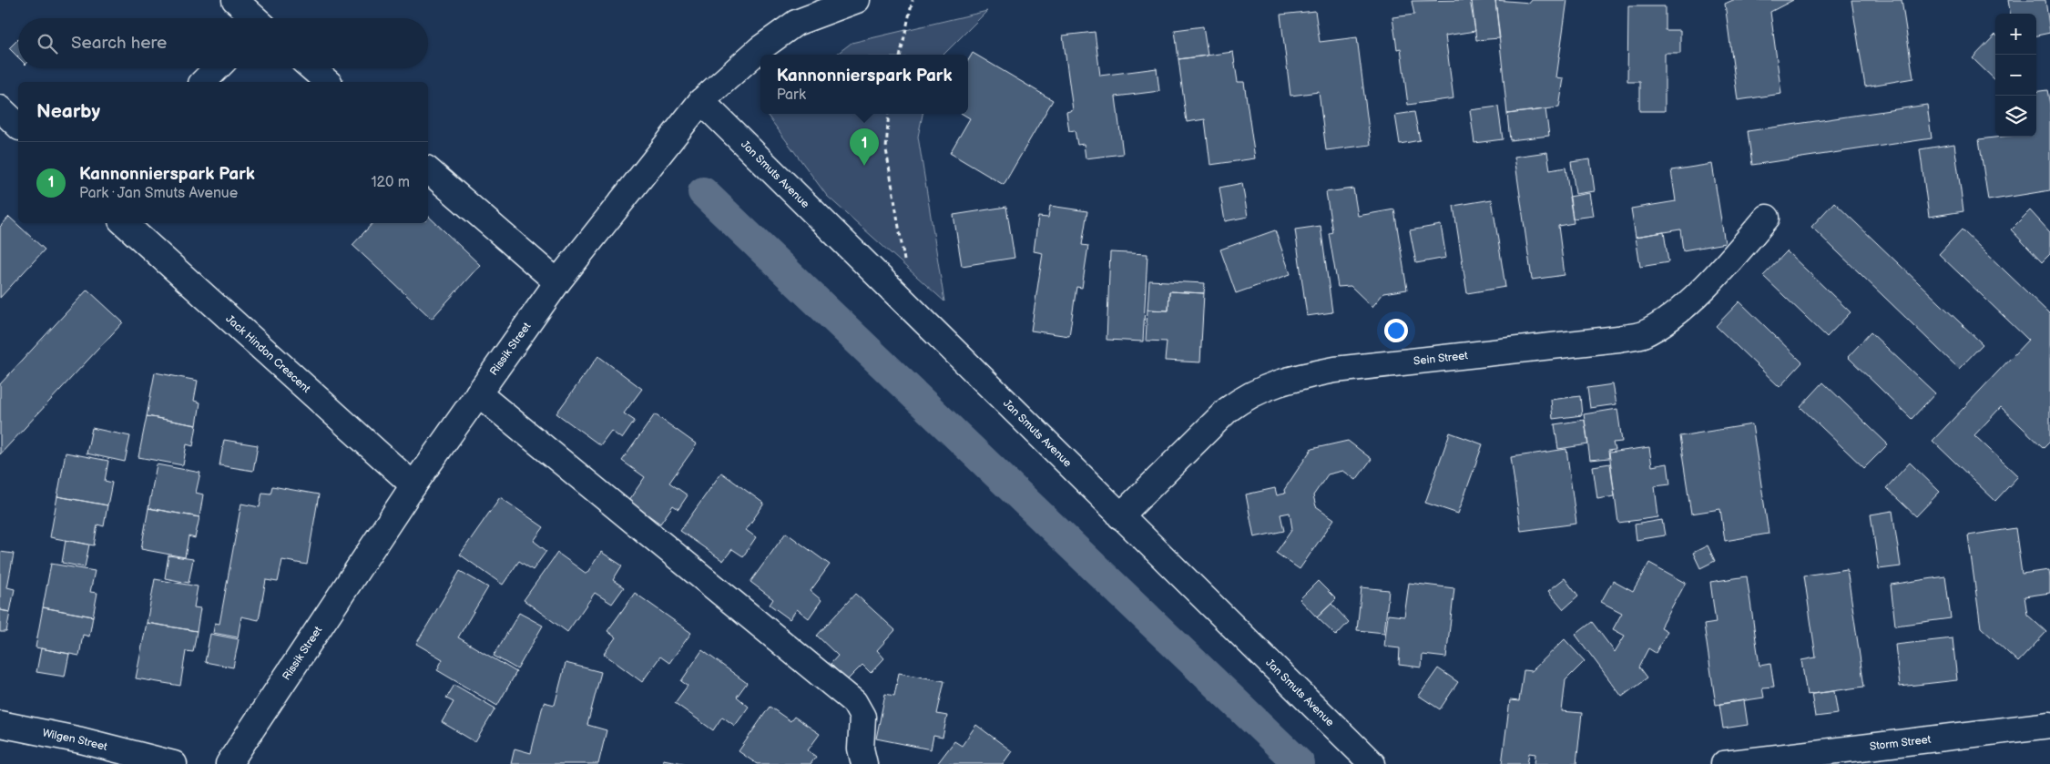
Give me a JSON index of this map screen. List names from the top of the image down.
{
  "streets": {
    "street": [
      "Jan Smuts Avenue",
      "Rissik Street",
      "Jack Hindon Crescent",
      "Sein Street",
      "Wilgen Street",
      "Storm Street"
    ]
  },
  "crossings": [
    ["Jan Smuts Avenue", "Rissik Street"],
    ["Jan Smuts Avenue", "Sein Street"],
    ["Rissik Street", "Jack Hindon Crescent"]
  ],
  "page": {
    "map_buttons": ["+", "−"],
    "search": "Search here",
    "popup": ["Kannonnierspark Park", "Park"],
    "heading": "Nearby",
    "pins": "1",
    "list": [
      {
        "mark": "1",
        "name": "Kannonnierspark Park",
        "note": "Park · Jan Smuts Avenue",
        "value": "120 m"
      }
    ]
  }
}
